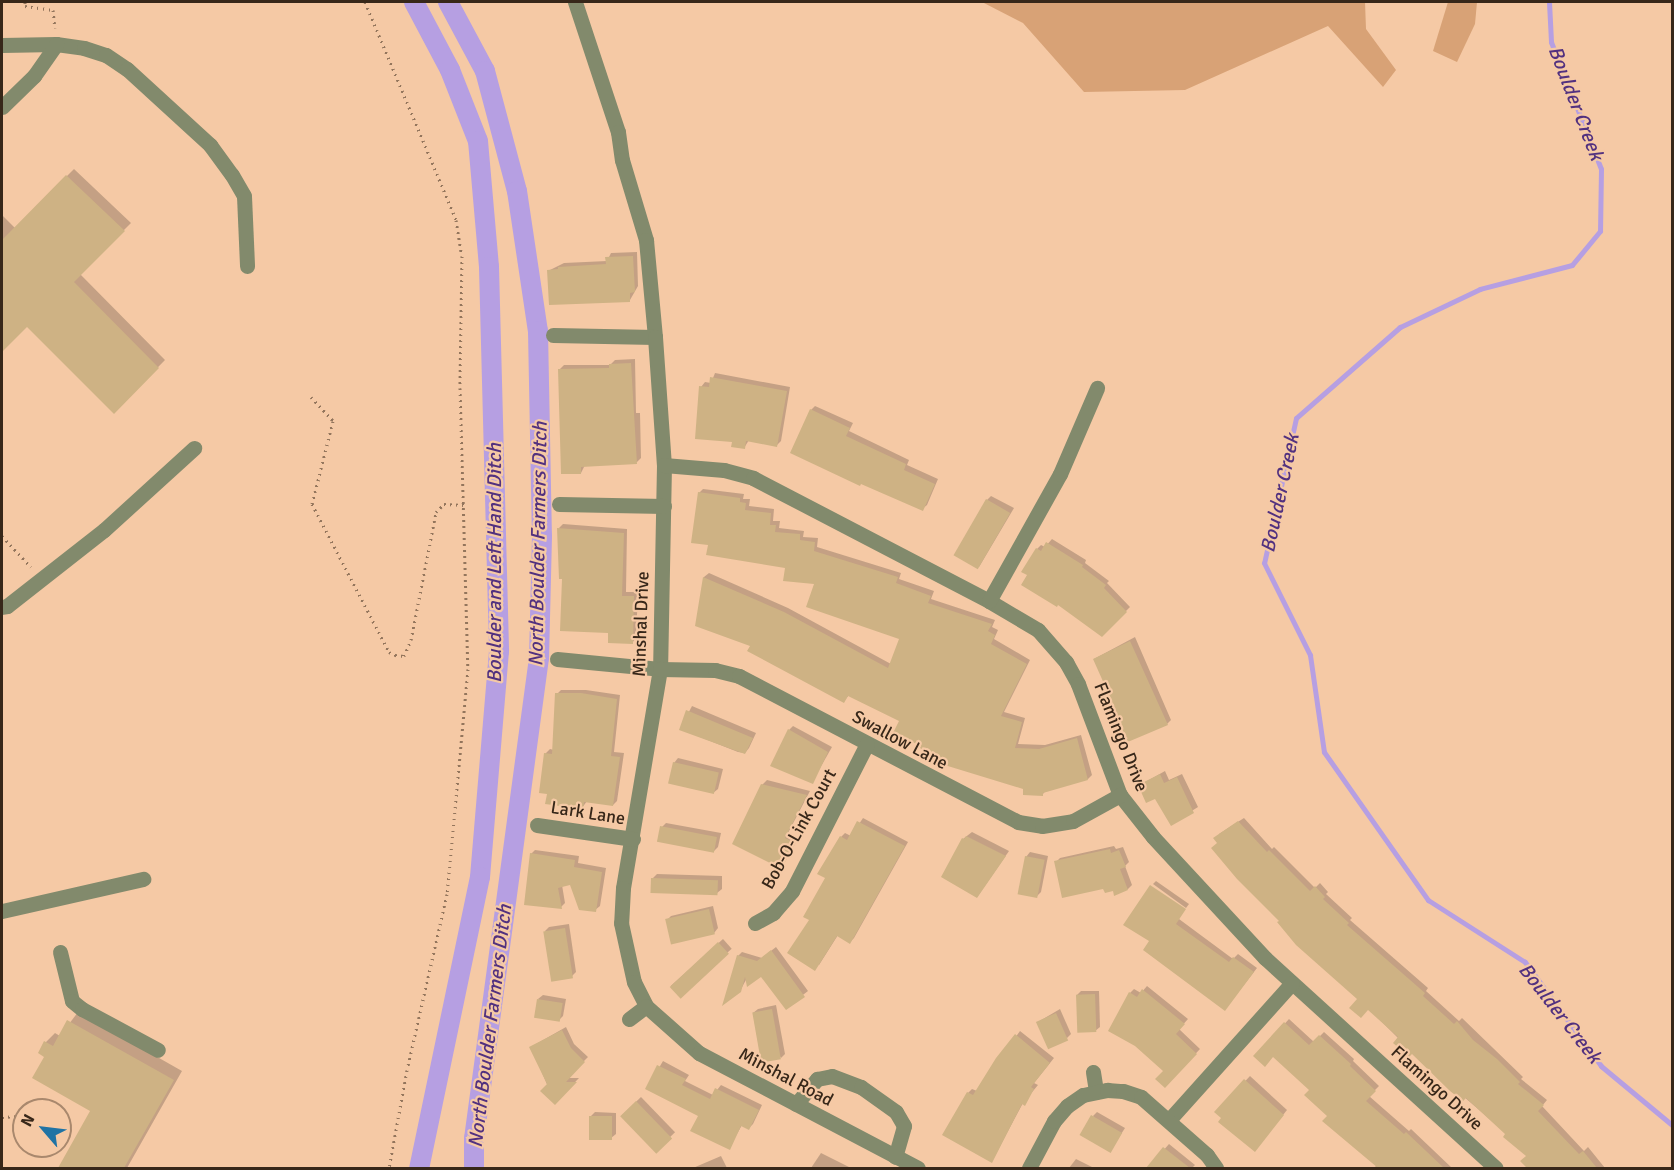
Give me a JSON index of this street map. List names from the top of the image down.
{
  "streets": {
    "street": [
      "Minshal Drive",
      "Flamingo Drive",
      "Swallow Lane",
      "Lark Lane",
      "Bob-O-Link Court",
      "Minshal Road"
    ]
  },
  "crossings": [
    ["Minshal Drive", "Flamingo Drive"],
    ["Minshal Drive", "Swallow Lane"],
    ["Minshal Drive", "Lark Lane"],
    ["Minshal Drive", "Minshal Road"],
    ["Flamingo Drive", "Swallow Lane"],
    ["Swallow Lane", "Bob-O-Link Court"]
  ],
  "water": ["Boulder Creek", "North Boulder Farmers Ditch", "Boulder and Left Hand Ditch"],
  "north": "top left"
}
